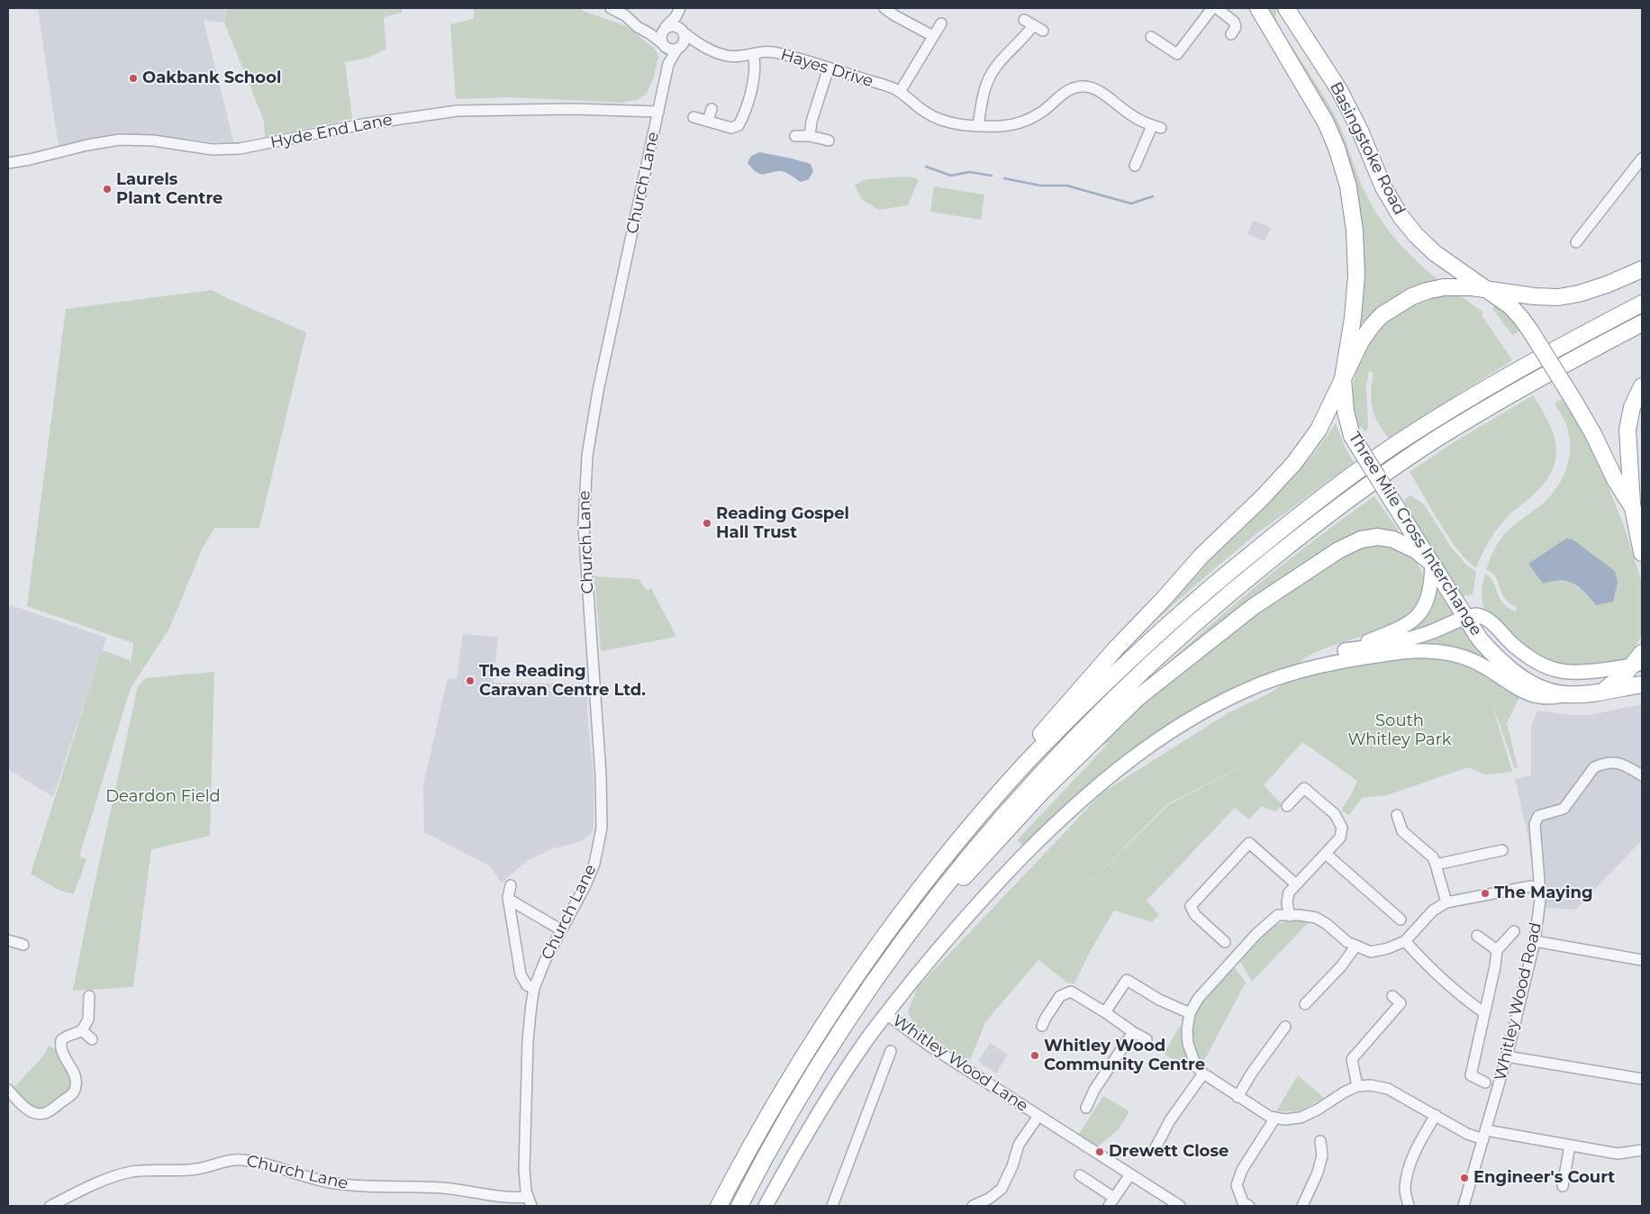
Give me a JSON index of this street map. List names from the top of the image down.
{
  "streets": {
    "highway": ["Basingstoke Road", "Three Mile Cross Interchange"],
    "main road": ["Whitley Wood Lane"],
    "street": [
      "Hayes Drive",
      "Hyde End Lane",
      "Church Lane",
      "Whitley Wood Road"
    ]
  },
  "crossings": [
    ["Hayes Drive", "Church Lane"],
    ["Hyde End Lane", "Church Lane"],
    ["Basingstoke Road", "Three Mile Cross Interchange"]
  ],
  "parks": ["South Whitley Park", "Deardon Field"],
  "places": [
    "Oakbank School",
    "Laurels Plant Centre",
    "Reading Gospel Hall Trust",
    "The Reading Caravan Centre Ltd.",
    "The Maying",
    "Whitley Wood Community Centre",
    "Drewett Close",
    "Engineer's Court"
  ]
}
